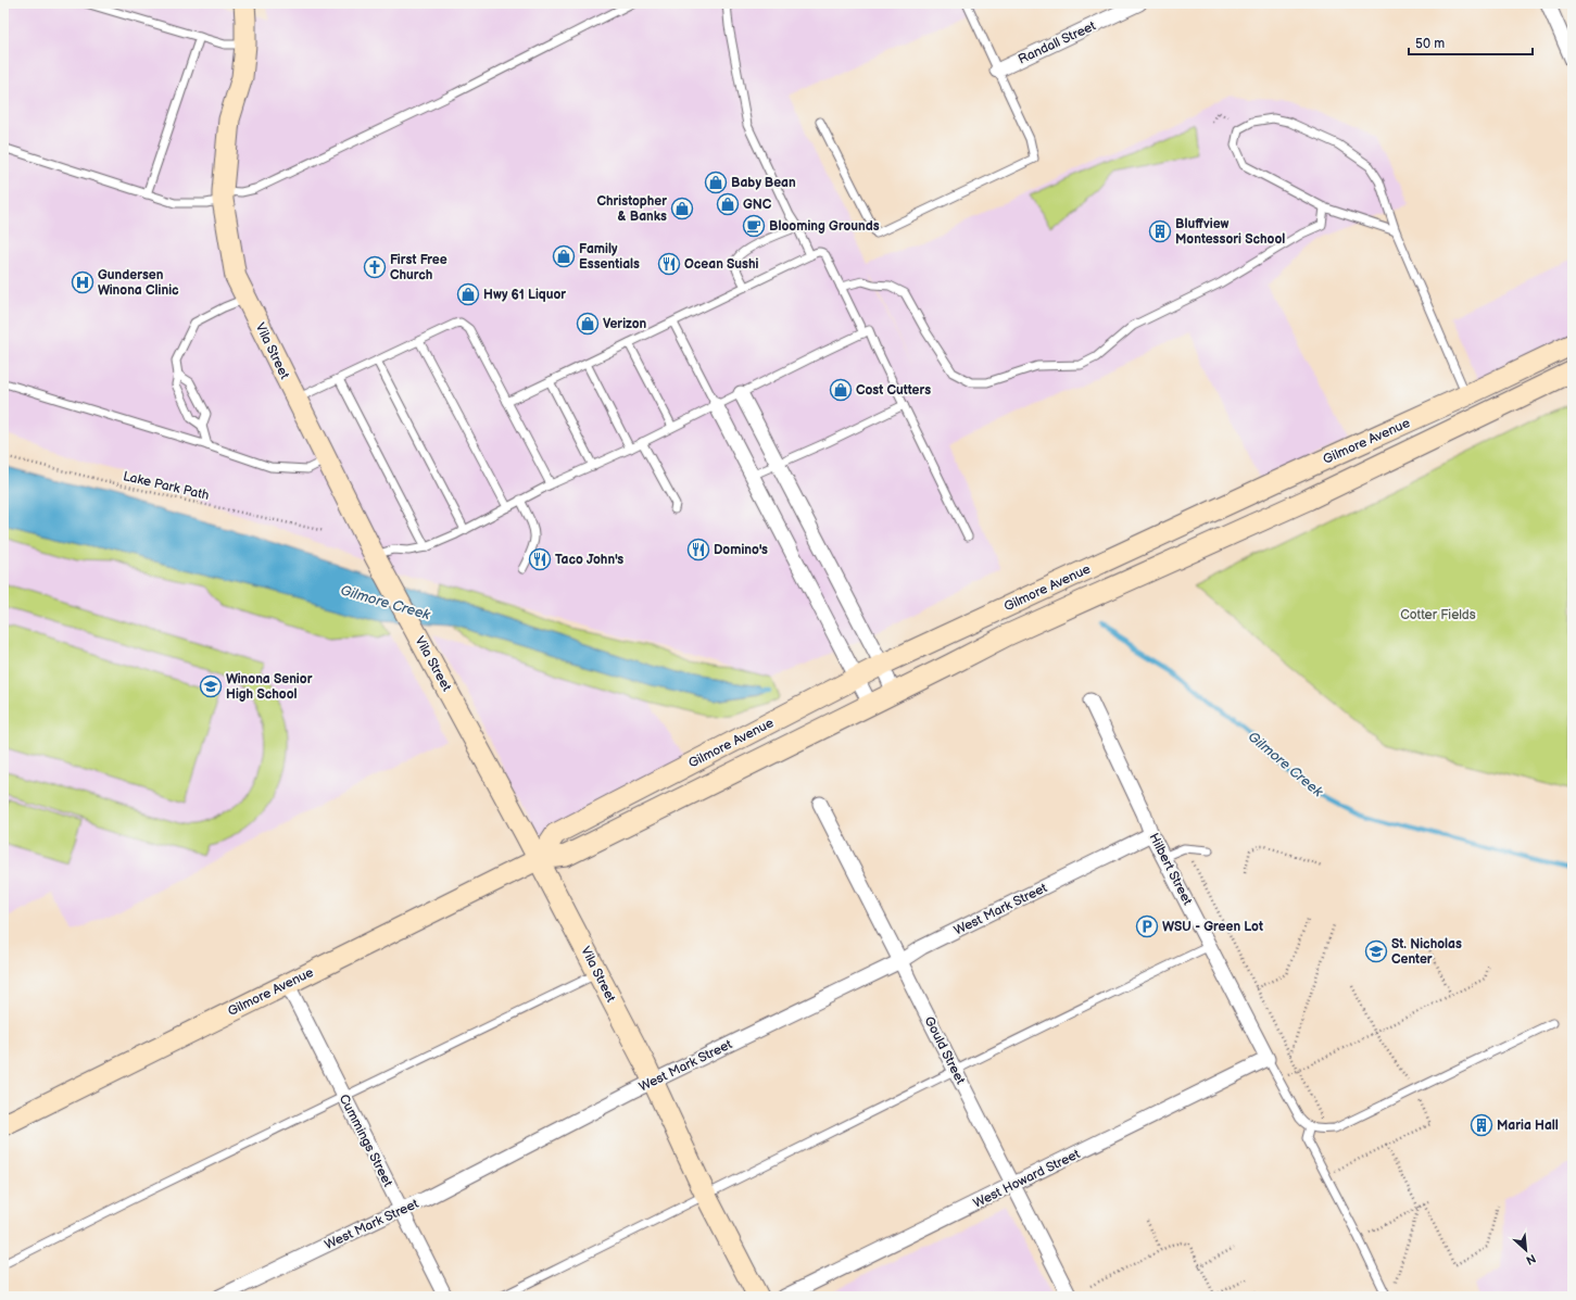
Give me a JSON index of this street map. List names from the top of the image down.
{
  "streets": {
    "street": [
      "Randall Street",
      "Vila Street",
      "Gilmore Avenue",
      "Hilbert Street",
      "West Mark Street",
      "Gould Street",
      "Cummings Street",
      "West Howard Street"
    ],
    "path": ["Lake Park Path"]
  },
  "crossings": [
    ["Vila Street", "Gilmore Avenue"],
    ["Vila Street", "West Mark Street"],
    ["Gilmore Avenue", "Cummings Street"],
    ["Hilbert Street", "West Mark Street"],
    ["Hilbert Street", "West Howard Street"],
    ["West Mark Street", "Gould Street"],
    ["West Mark Street", "Cummings Street"],
    ["Gould Street", "West Howard Street"]
  ],
  "water": ["Gilmore Creek"],
  "parks": ["Cotter Fields"],
  "places": {
    "shop": [
      "Baby Bean",
      "GNC",
      "Christopher & Banks",
      "Family Essentials",
      "Hwy 61 Liquor",
      "Verizon",
      "Cost Cutters"
    ],
    "cafe": ["Blooming Grounds"],
    "building": ["Bluffview Montessori School", "Maria Hall"],
    "restaurant": ["Ocean Sushi", "Domino's", "Taco John's"],
    "church": ["First Free Church"],
    "hospital": ["Gundersen Winona Clinic"],
    "school or university": ["Winona Senior High School", "St. Nicholas Center"],
    "parking": ["WSU - Green Lot"]
  },
  "scale_bar": "50 m",
  "north": "bottom right"
}
